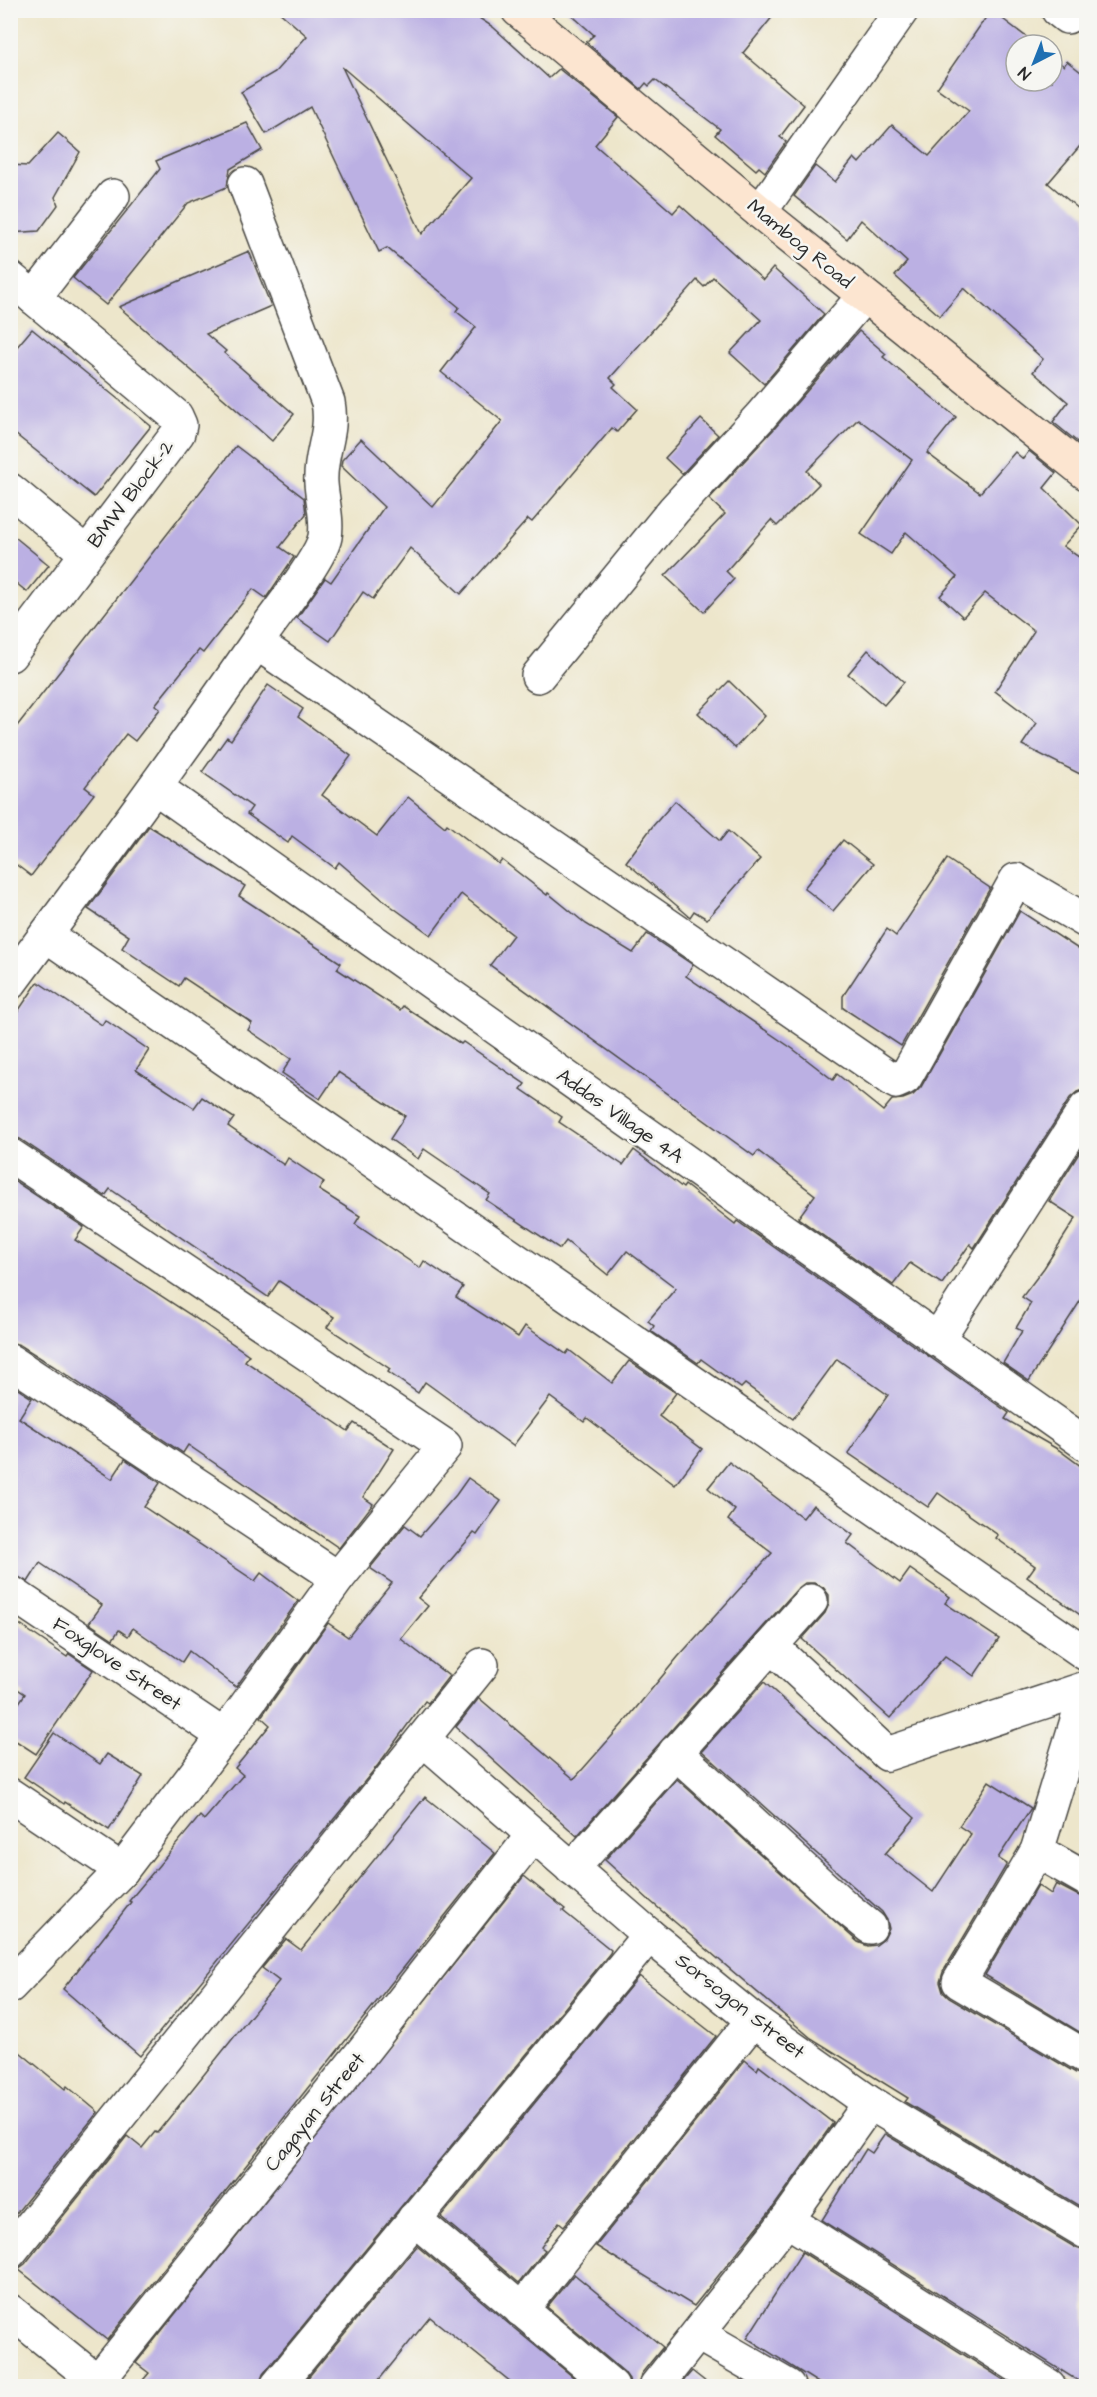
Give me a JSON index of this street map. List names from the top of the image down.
{
  "streets": {
    "main road": ["Mambog Road"],
    "street": [
      "BMW Block-2",
      "Addas Village 4A",
      "Foxglove Street",
      "Sorsogon Street",
      "Cagayan Street"
    ]
  },
  "crossings": [
    ["Sorsogon Street", "Cagayan Street"]
  ],
  "north": "bottom left"
}
